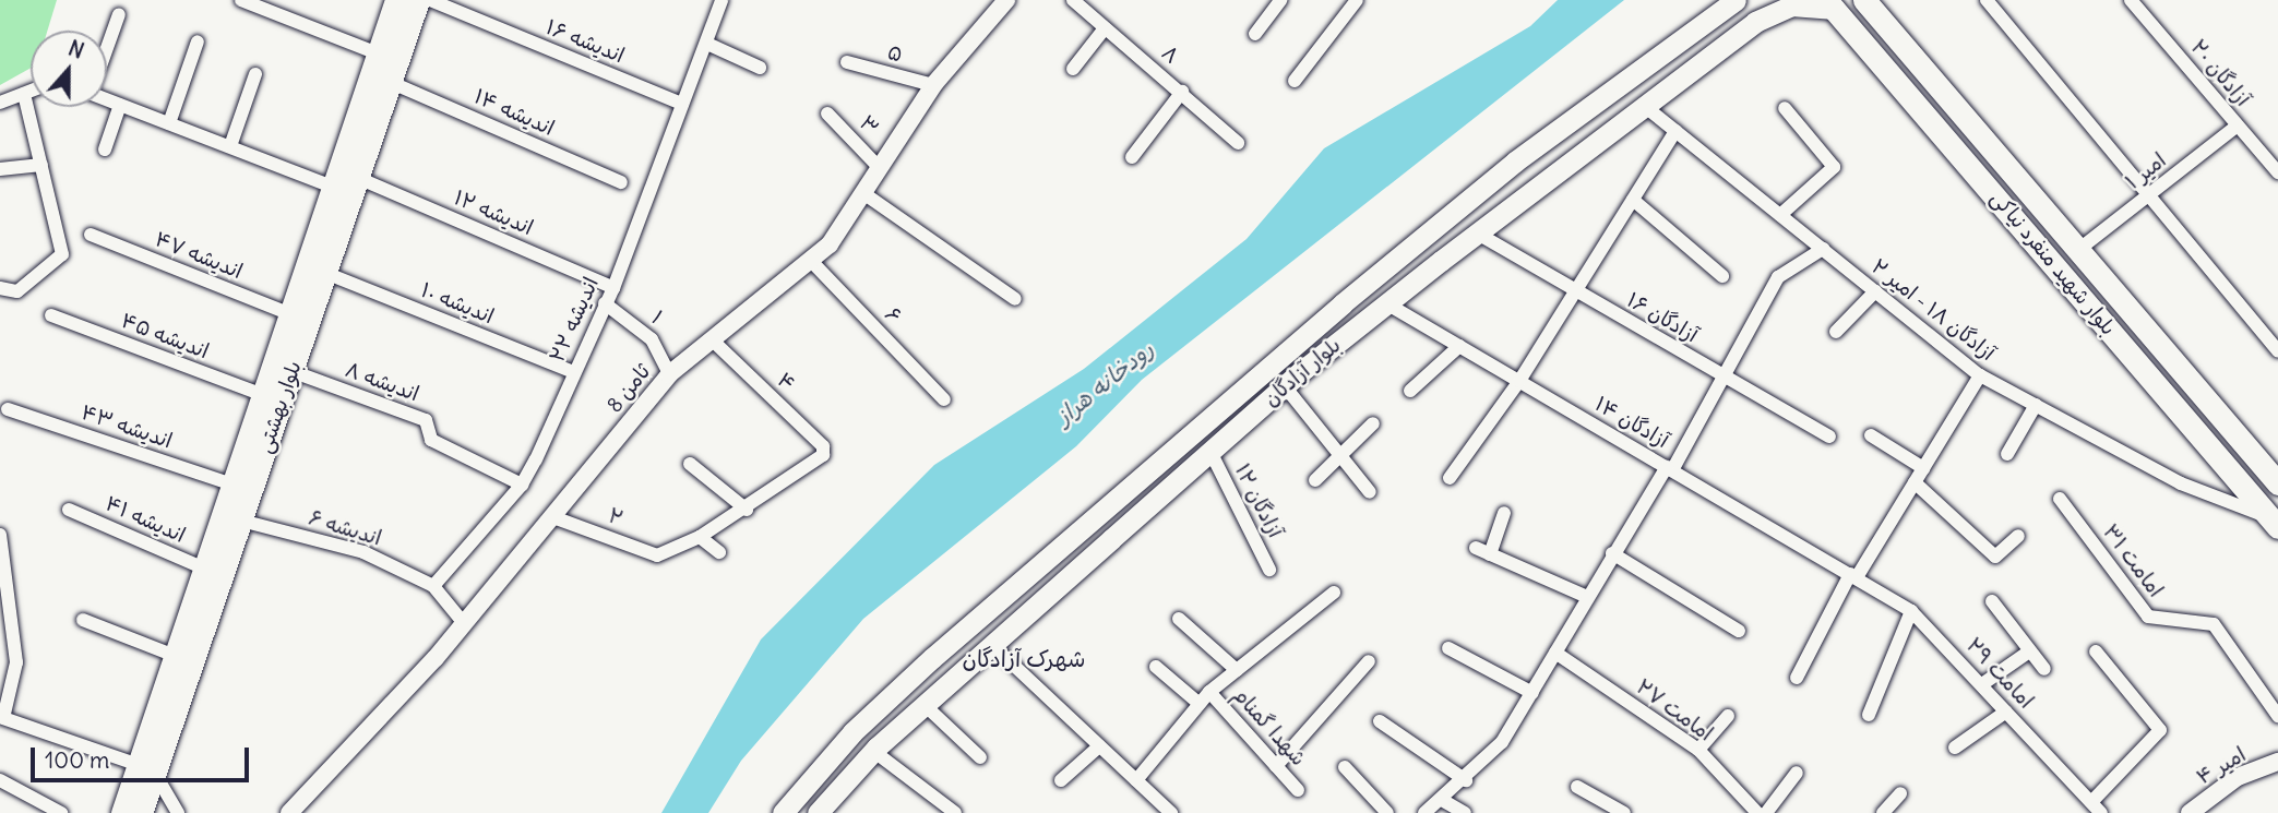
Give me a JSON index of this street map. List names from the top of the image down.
{
  "streets": {
    "main road": ["بلوار شهید منفرد نیاکی", "بلوار آزادگان", "بلوار بهشتی"],
    "street": [
      "اندیشه ۱۶",
      "۵",
      "۸",
      "آزادگان ۲۰",
      "اندیشه ۱۴",
      "۳",
      "امیر ۱",
      "اندیشه ۱۲",
      "اندیشه ۴۷",
      "اندیشه ۱۰",
      "آزادگان ۱۸ - امیر ۲",
      "۶",
      "۱",
      "آزادگان ۱۶",
      "اندیشه ۲۲",
      "اندیشه ۴۵",
      "اندیشه ۸",
      "۴",
      "ثامن 8",
      "آزادگان ۱۴",
      "اندیشه ۴۳",
      "آزادگان ۱۲",
      "۲",
      "اندیشه ۴۱",
      "اندیشه ۶",
      "امامت ۳۱",
      "امامت ۲۹",
      "امامت ۲۷",
      "شهدا گمنام",
      "امیر ۴"
    ]
  },
  "crossings": [
    ["اندیشه ۱۶", "اندیشه ۲۲"],
    ["۵", "ثامن 8"],
    ["آزادگان ۲۰", "امیر ۱"],
    ["اندیشه ۱۴", "بلوار بهشتی"],
    ["۳", "ثامن 8"],
    ["امیر ۱", "بلوار شهید منفرد نیاکی"],
    ["اندیشه ۱۲", "اندیشه ۲۲"],
    ["اندیشه ۱۲", "بلوار بهشتی"],
    ["اندیشه ۴۷", "بلوار بهشتی"],
    ["بلوار شهید منفرد نیاکی", "آزادگان ۱۸ - امیر ۲"],
    ["بلوار شهید منفرد نیاکی", "بلوار آزادگان"],
    ["اندیشه ۱۰", "اندیشه ۲۲"],
    ["اندیشه ۱۰", "بلوار بهشتی"],
    ["آزادگان ۱۸ - امیر ۲", "بلوار آزادگان"],
    ["۶", "ثامن 8"],
    ["۱", "اندیشه ۲۲"],
    ["۱", "ثامن 8"],
    ["آزادگان ۱۶", "بلوار آزادگان"],
    ["اندیشه ۲۲", "اندیشه ۸"],
    ["اندیشه ۲۲", "اندیشه ۶"],
    ["اندیشه ۴۵", "بلوار بهشتی"],
    ["بلوار آزادگان", "آزادگان ۱۴"],
    ["بلوار آزادگان", "آزادگان ۱۲"],
    ["اندیشه ۸", "بلوار بهشتی"],
    ["۴", "ثامن 8"],
    ["ثامن 8", "۲"],
    ["بلوار بهشتی", "اندیشه ۴۳"],
    ["بلوار بهشتی", "اندیشه ۴۱"],
    ["بلوار بهشتی", "اندیشه ۶"],
    ["آزادگان ۱۴", "امامت ۲۹"]
  ],
  "districts": ["شهرک آزادگان"],
  "water": ["رودخانه هراز"],
  "scale_bar": "100 m",
  "north": "top"
}
